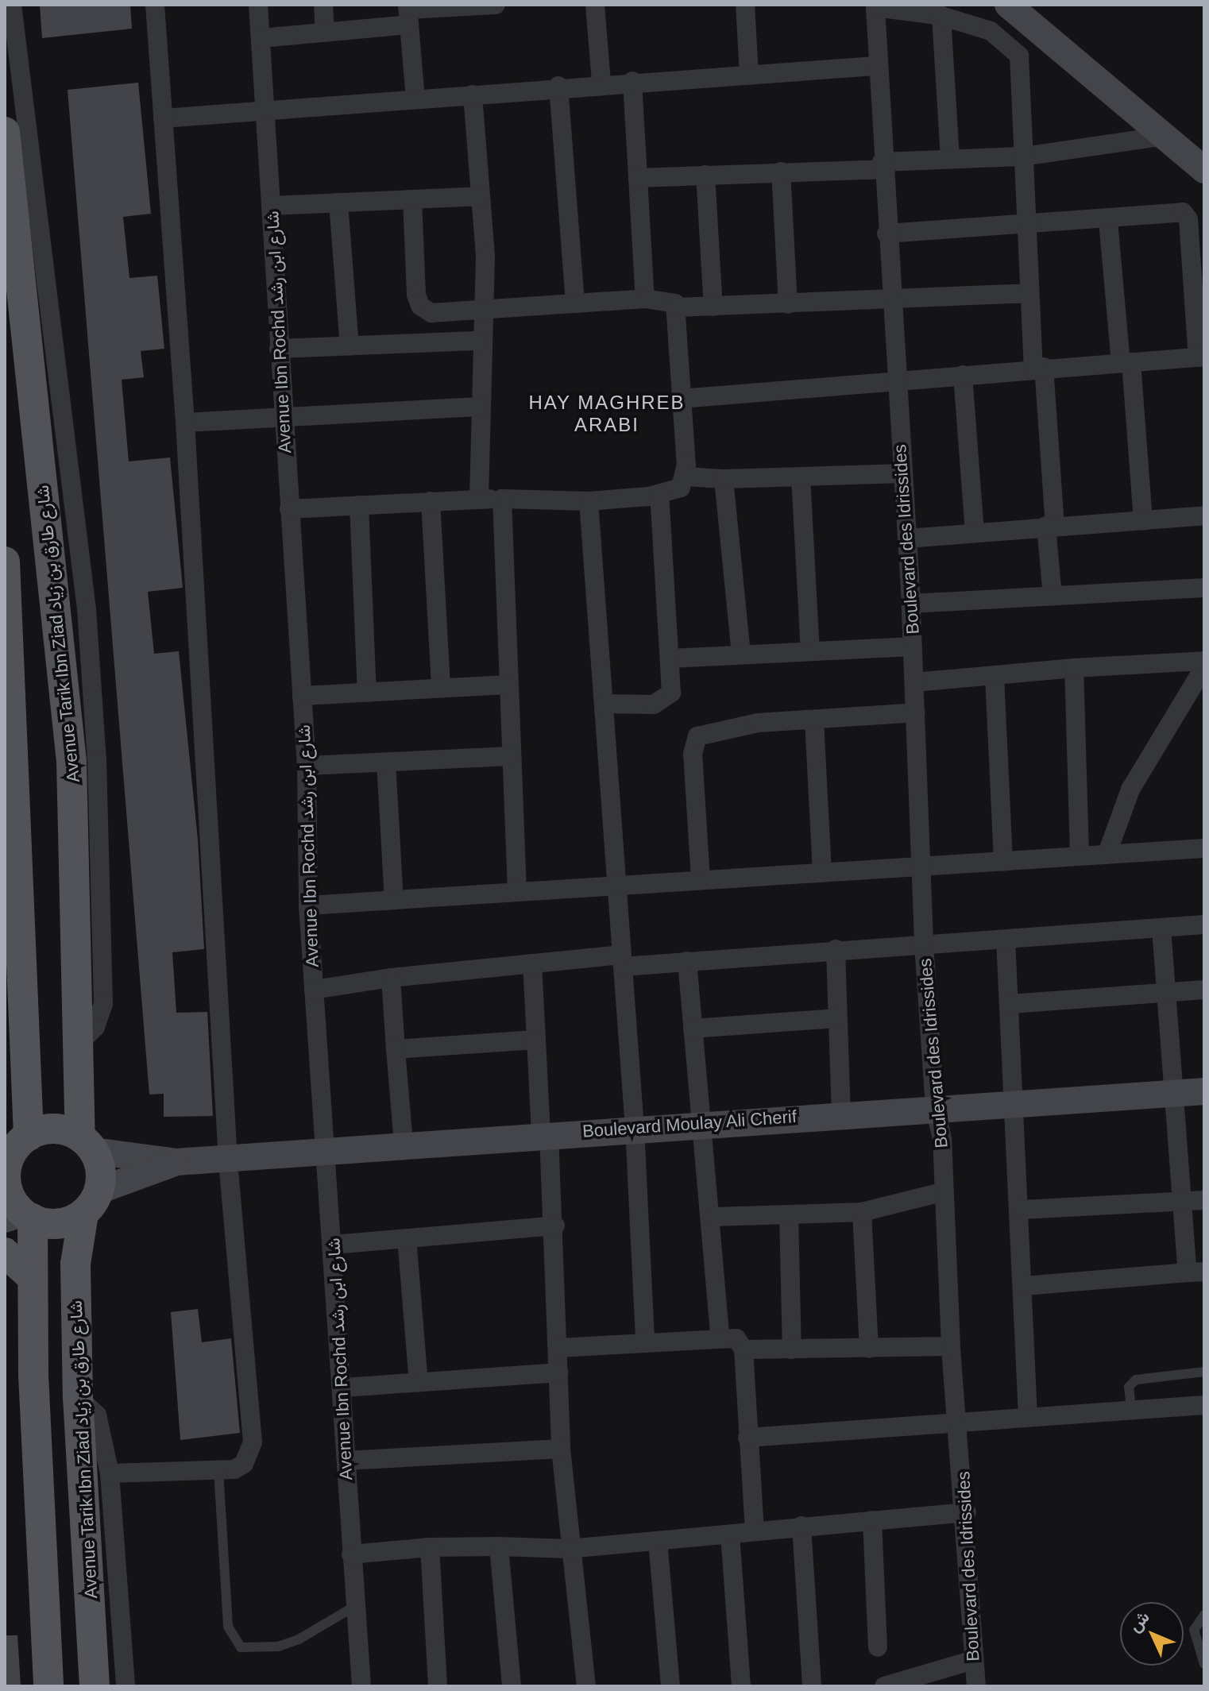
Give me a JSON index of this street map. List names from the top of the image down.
{
  "streets": {
    "main road": ["Avenue Tarik Ibn Ziad شارع طارق بن زياد"],
    "street": ["Avenue Ibn Rochd شارع ابن رشد", "Boulevard des Idrissides", "Boulevard Moulay Ali Cherif"]
  },
  "crossings": [
    ["Avenue Ibn Rochd شارع ابن رشد", "Boulevard Moulay Ali Cherif"],
    ["Boulevard des Idrissides", "Boulevard Moulay Ali Cherif"],
    ["Avenue Tarik Ibn Ziad شارع طارق بن زياد", "Boulevard Moulay Ali Cherif"]
  ],
  "districts": ["HAY MAGHREB ARABI"],
  "north": "top left"
}
